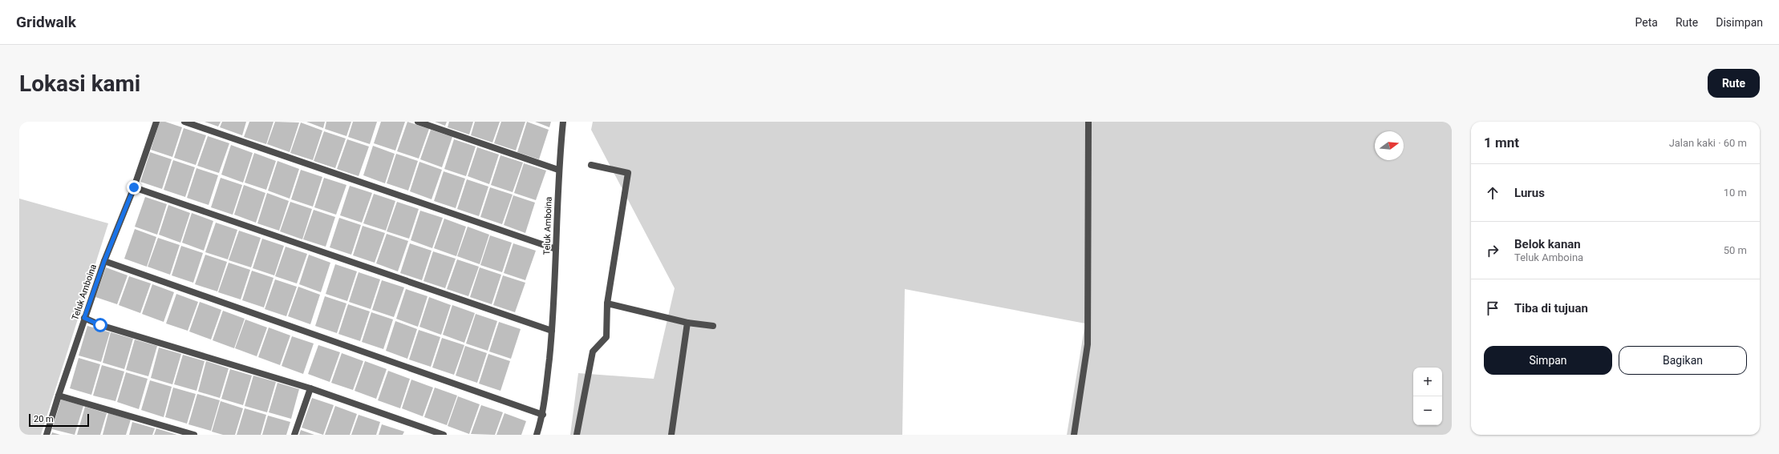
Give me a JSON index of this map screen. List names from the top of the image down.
{
  "streets": {
    "street": ["Teluk Amboina"]
  },
  "scale_bar": "20 m",
  "north": "right",
  "page": {
    "header": "Gridwalk",
    "nav": ["Peta", "Rute", "Disimpan"],
    "buttons": [
      "Rute",
      ["Simpan", "Bagikan"]
    ],
    "title": "Lokasi kami",
    "heading": ["1 mnt", "Jalan kaki · 60 m"],
    "list": [
      ["Lurus", "10 m"],
      ["Belok kanan", "Teluk Amboina", "50 m"],
      "Tiba di tujuan"
    ],
    "map_buttons": ["+", "−"],
    "scale": "20 m"
  }
}
